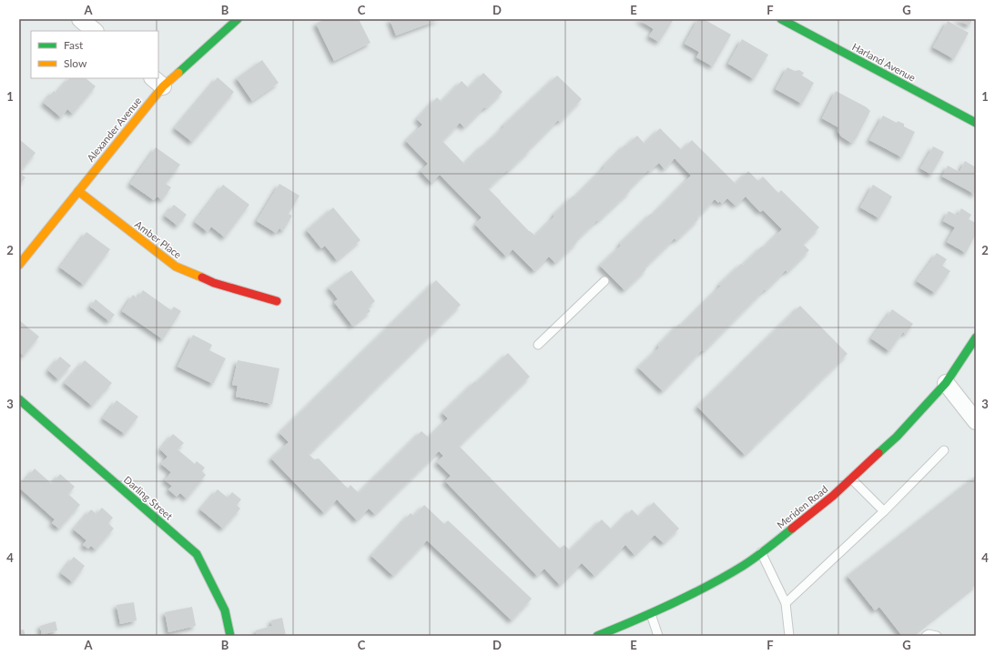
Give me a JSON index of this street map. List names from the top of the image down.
{
  "streets": {
    "street": [
      "Harland Avenue",
      "Alexander Avenue",
      "Amber Place",
      "Darling Street",
      "Meriden Road"
    ]
  },
  "crossings": [
    ["Alexander Avenue", "Amber Place"]
  ],
  "legend": ["Fast", "Slow"],
  "grid": {
    "columns": [
      "A",
      "B",
      "C",
      "D",
      "E",
      "F",
      "G"
    ],
    "rows": [
      "1",
      "2",
      "3",
      "4"
    ]
  }
}
